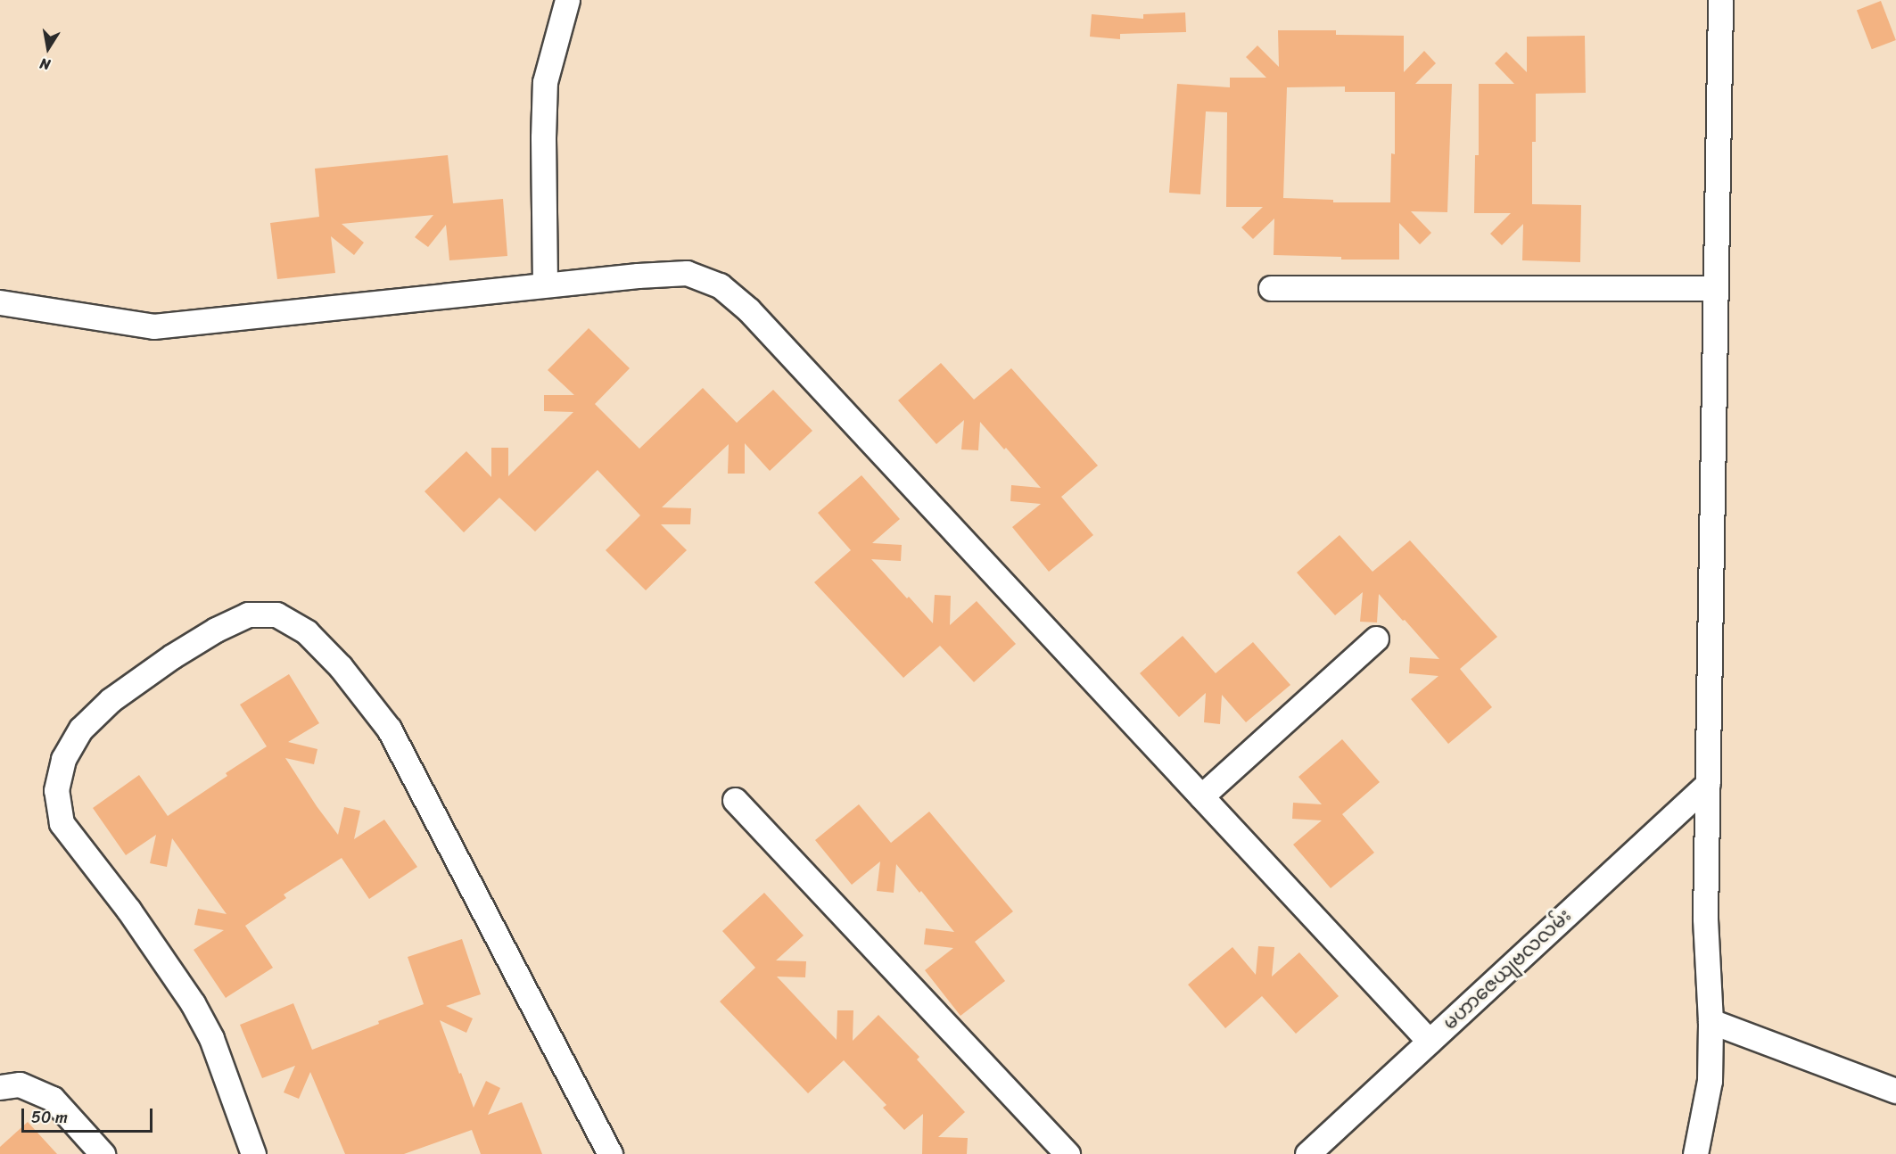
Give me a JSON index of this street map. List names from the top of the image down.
{
  "streets": {
    "street": ["မဟာဇေယျဗလလမ်း"]
  },
  "scale_bar": "50 m",
  "north": "bottom"
}
